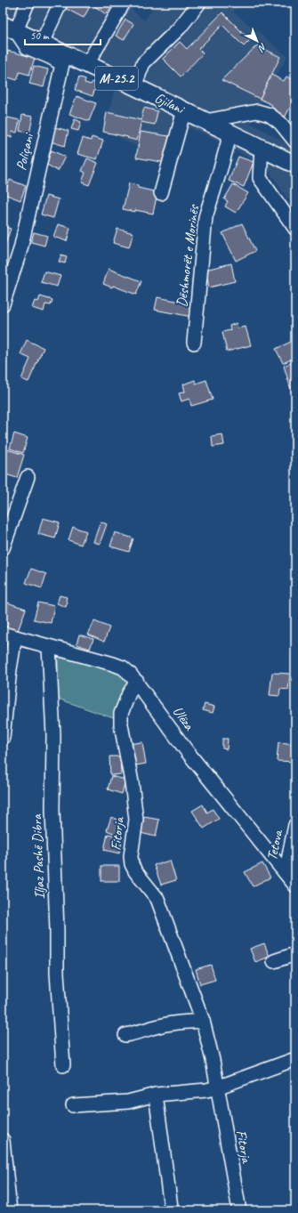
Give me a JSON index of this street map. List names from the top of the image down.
{
  "streets": {
    "main road": ["M-25.2", "Gjilani"],
    "street": [
      "Poliçani",
      "Dëshmorët e Morinës",
      "Ulëza",
      "Fitorja",
      "Tetova",
      "Iljaz Pashë Dibra"
    ]
  },
  "crossings": [
    ["Gjilani", "Poliçani"],
    ["Gjilani", "Dëshmorët e Morinës"],
    ["Ulëza", "Fitorja"],
    ["Ulëza", "Tetova"],
    ["Ulëza", "Iljaz Pashë Dibra"]
  ],
  "scale_bar": "50 m",
  "north": "bottom right"
}
